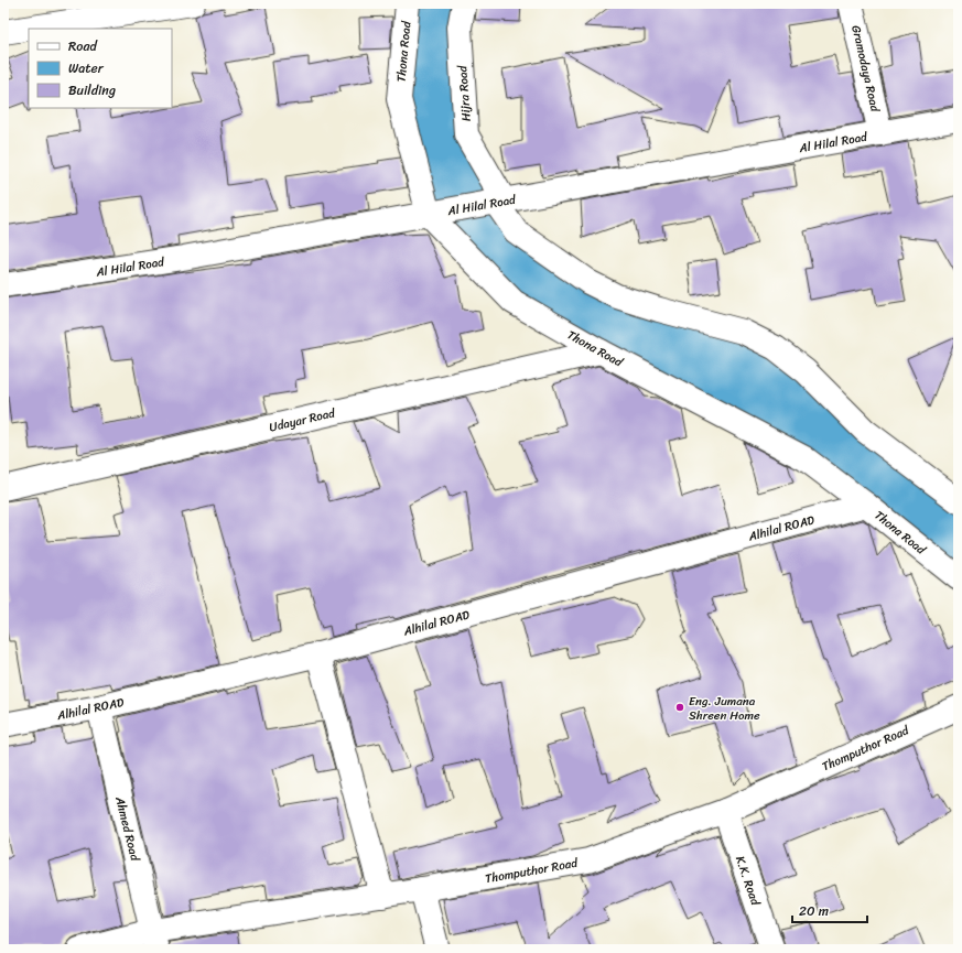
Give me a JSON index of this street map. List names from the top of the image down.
{
  "streets": {
    "street": [
      "Thona Road",
      "Gramodaya Road",
      "Hijra Road",
      "Al Hilal Road",
      "Udayar Road",
      "Alhilal ROAD",
      "Thomputhor Road",
      "Ahmed Road",
      "K.K. Road"
    ]
  },
  "crossings": [
    ["Thona Road", "Al Hilal Road"],
    ["Thona Road", "Udayar Road"],
    ["Thona Road", "Alhilal ROAD"],
    ["Gramodaya Road", "Al Hilal Road"],
    ["Hijra Road", "Al Hilal Road"],
    ["Alhilal ROAD", "Ahmed Road"],
    ["Thomputhor Road", "Ahmed Road"],
    ["Thomputhor Road", "K.K. Road"]
  ],
  "places": ["Eng. Jumana Shreen Home"],
  "legend": ["Road", "Water", "Building"],
  "scale_bar": "20 m"
}
